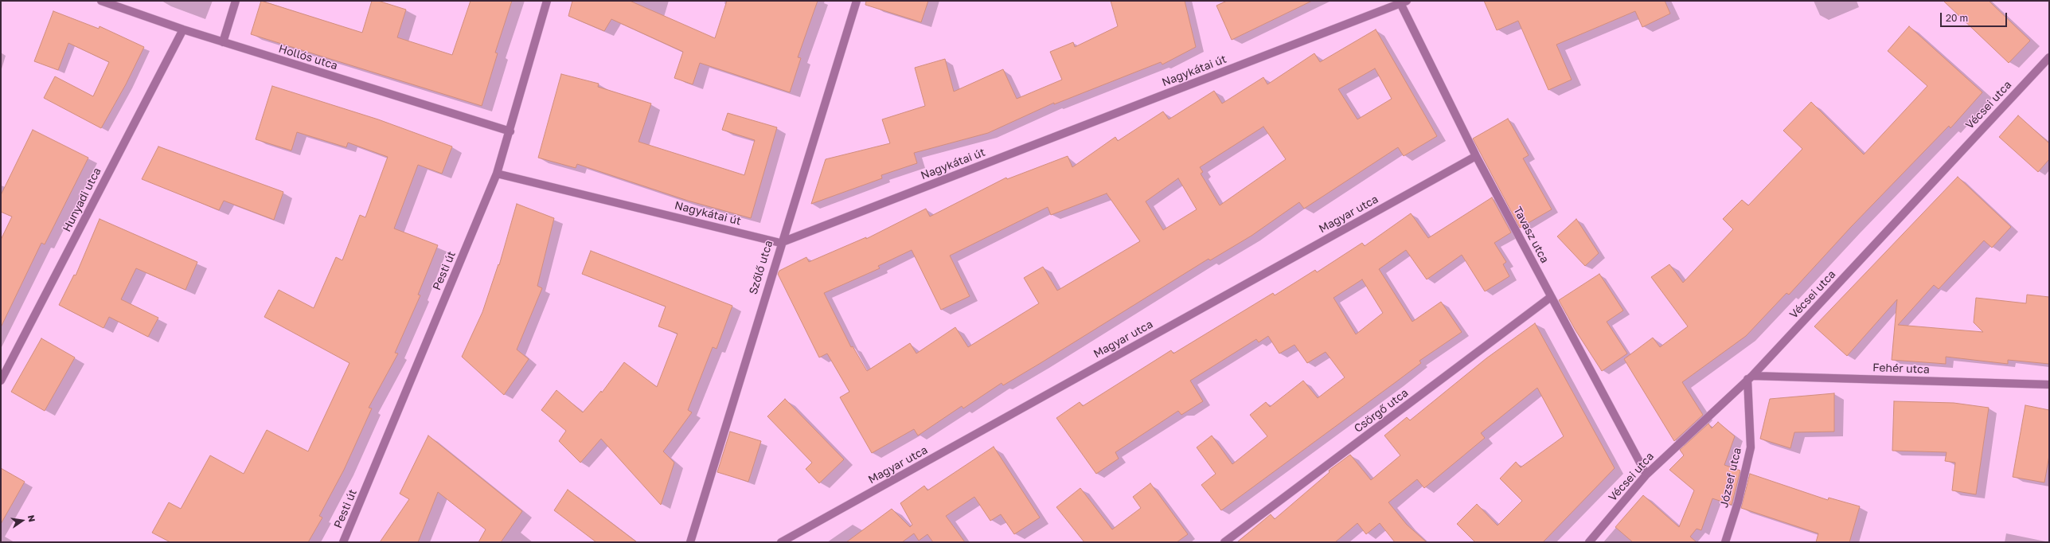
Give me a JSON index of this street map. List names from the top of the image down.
{
  "streets": {
    "street": [
      "Hollós utca",
      "Nagykátai út",
      "Vécsei utca",
      "Hunyadi utca",
      "Magyar utca",
      "Tavasz utca",
      "Szőlő utca",
      "Pesti út",
      "Fehér utca",
      "Csörgő utca",
      "József utca"
    ]
  },
  "crossings": [
    ["Hollós utca", "Hunyadi utca"],
    ["Hollós utca", "Pesti út"],
    ["Nagykátai út", "Tavasz utca"],
    ["Nagykátai út", "Szőlő utca"],
    ["Nagykátai út", "Pesti út"],
    ["Vécsei utca", "Tavasz utca"],
    ["Vécsei utca", "Fehér utca"],
    ["Vécsei utca", "József utca"],
    ["Magyar utca", "Tavasz utca"],
    ["Tavasz utca", "Csörgő utca"],
    ["Fehér utca", "József utca"]
  ],
  "scale_bar": "20 m",
  "north": "right"
}
